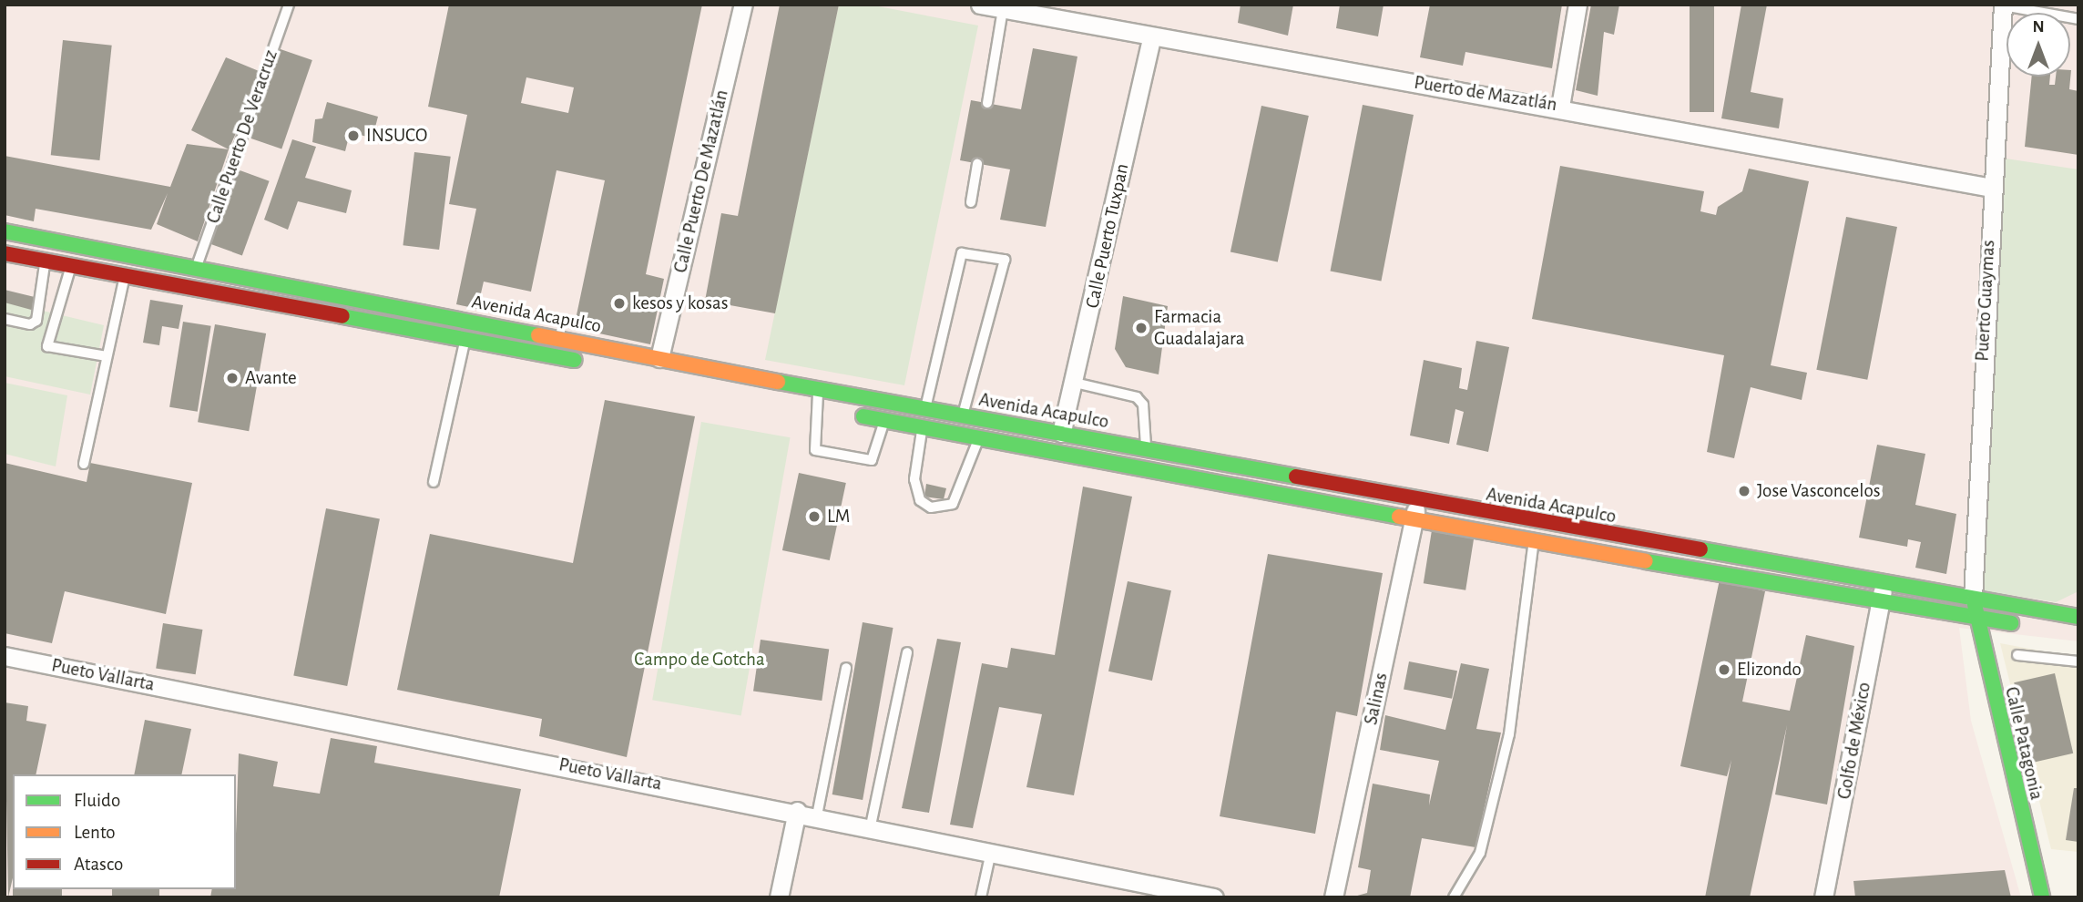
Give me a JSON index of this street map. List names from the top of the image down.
{
  "streets": {
    "main road": ["Avenida Acapulco", "Calle Patagonia"],
    "street": [
      "Puerto de Mazatlán",
      "Calle Puerto De Mazatlán",
      "Calle Puerto Tuxpan",
      "Puerto Guaymas",
      "Pueto Vallarta",
      "Salinas",
      "Golfo de México"
    ],
    "lane": ["Calle Puerto De Veracruz"]
  },
  "crossings": [
    ["Puerto de Mazatlán", "Calle Puerto Tuxpan"],
    ["Puerto de Mazatlán", "Puerto Guaymas"],
    ["Calle Puerto De Veracruz", "Avenida Acapulco"],
    ["Calle Puerto De Mazatlán", "Avenida Acapulco"],
    ["Calle Puerto Tuxpan", "Avenida Acapulco"],
    ["Puerto Guaymas", "Avenida Acapulco"],
    ["Puerto Guaymas", "Calle Patagonia"],
    ["Avenida Acapulco", "Salinas"],
    ["Avenida Acapulco", "Golfo de México"],
    ["Avenida Acapulco", "Calle Patagonia"]
  ],
  "parks": ["Campo de Gotcha"],
  "places": [
    "INSUCO",
    "kesos y kosas",
    "Farmacia Guadalajara",
    "Avante",
    "Jose Vasconcelos",
    "LM",
    "Elizondo"
  ],
  "legend": ["Fluido", "Lento", "Atasco"],
  "north": "top"
}
